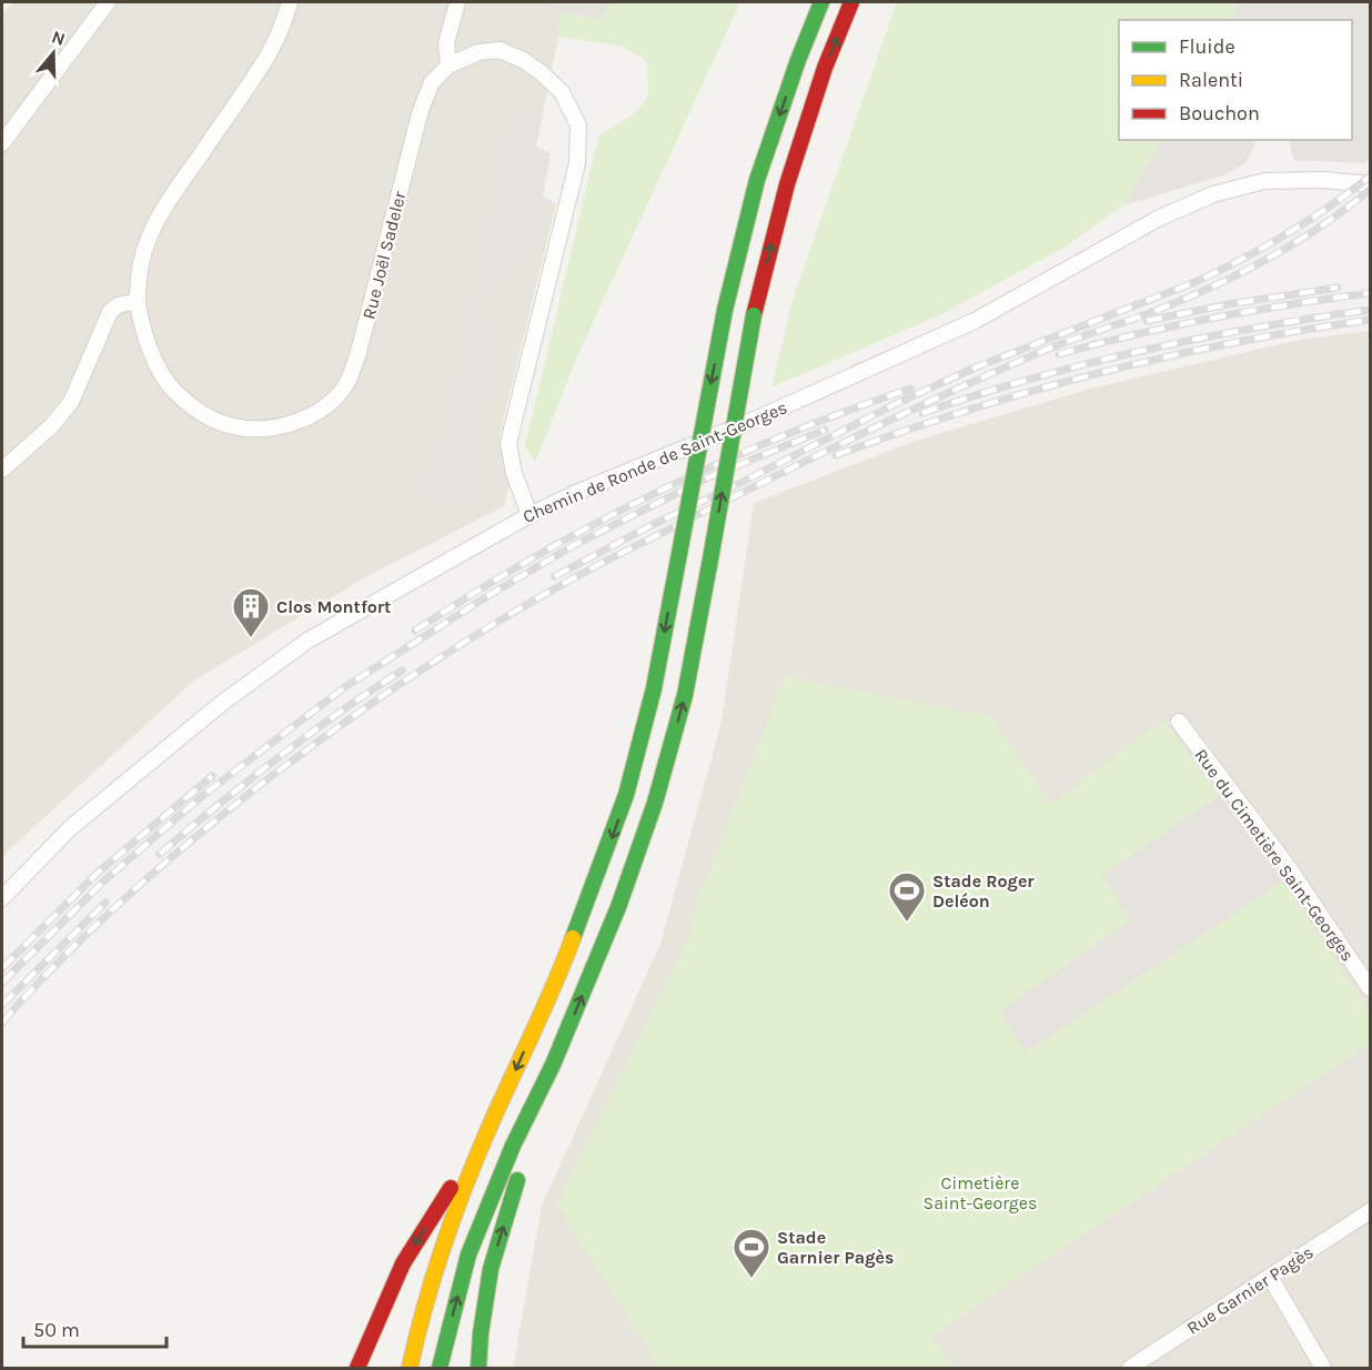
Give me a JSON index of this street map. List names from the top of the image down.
{
  "streets": {
    "street": [
      "Rue Joël Sadeler",
      "Chemin de Ronde de Saint-Georges",
      "Rue du Cimetière Saint-Georges",
      "Rue Garnier Pagès"
    ]
  },
  "parks": ["Cimetière Saint-Georges"],
  "places": {
    "building": ["Clos Montfort"],
    "sports": ["Stade Roger Deléon", "Stade Garnier Pagès"]
  },
  "legend": ["Fluide", "Ralenti", "Bouchon"],
  "scale_bar": "50 m",
  "north": "top"
}
